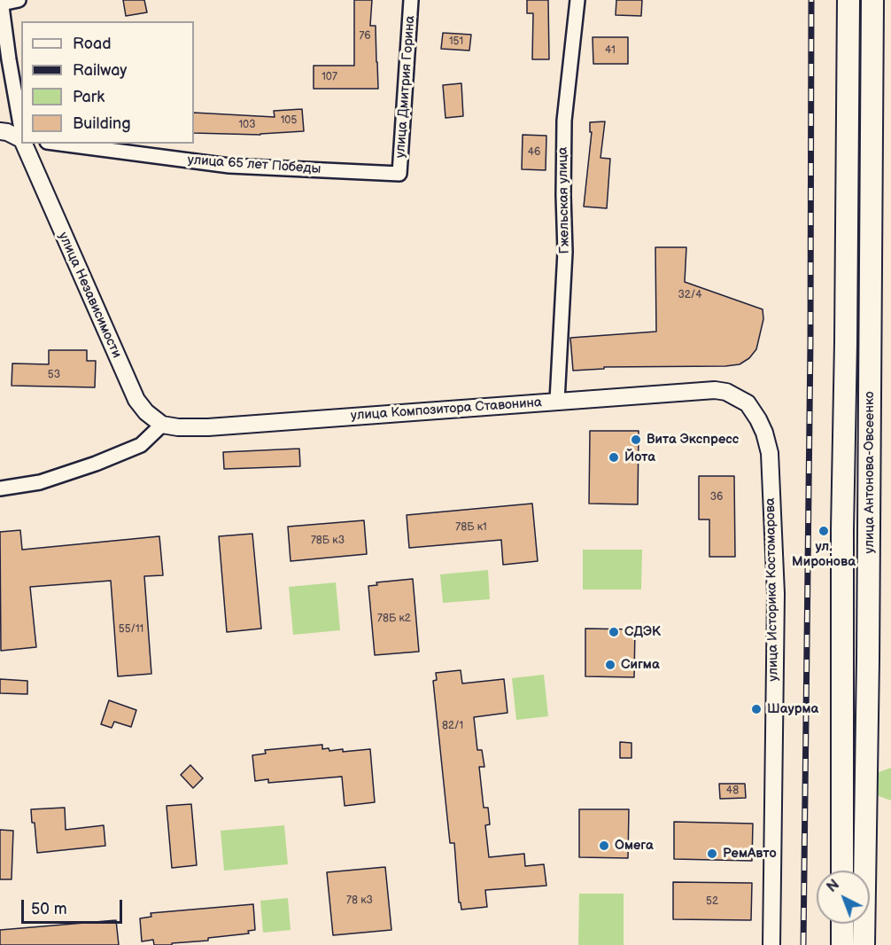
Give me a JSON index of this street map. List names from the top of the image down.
{
  "streets": {
    "highway": ["улица Антонова-Овсеенко"],
    "street": [
      "улица Дмитрия Горина",
      "улица 65 лет Победы",
      "Гжельская улица",
      "улица Независимости",
      "улица Композитора Ставонина",
      "улица Историка Костомарова"
    ]
  },
  "crossings": [
    ["улица Дмитрия Горина", "улица 65 лет Победы"],
    ["Гжельская улица", "улица Композитора Ставонина"],
    ["улица Независимости", "улица Композитора Ставонина"],
    ["улица Композитора Ставонина", "улица Историка Костомарова"]
  ],
  "places": [
    "Вита Экспресс",
    "Йота",
    "ул. Миронова",
    "СДЭК",
    "Сигма",
    "Шаурма",
    "Омега",
    "РемАвто"
  ],
  "house_numbers": [
    "76",
    "151",
    "41",
    "107",
    "105",
    "103",
    "46",
    "32/4",
    "53",
    "36",
    "78Б к1",
    "78Б к3",
    "78Б к2",
    "55/11",
    "82/1",
    "48",
    "78 к3",
    "52"
  ],
  "legend": [
    "Road",
    "Railway",
    "Park",
    "Building"
  ],
  "scale_bar": "50 m",
  "north": "top left"
}
